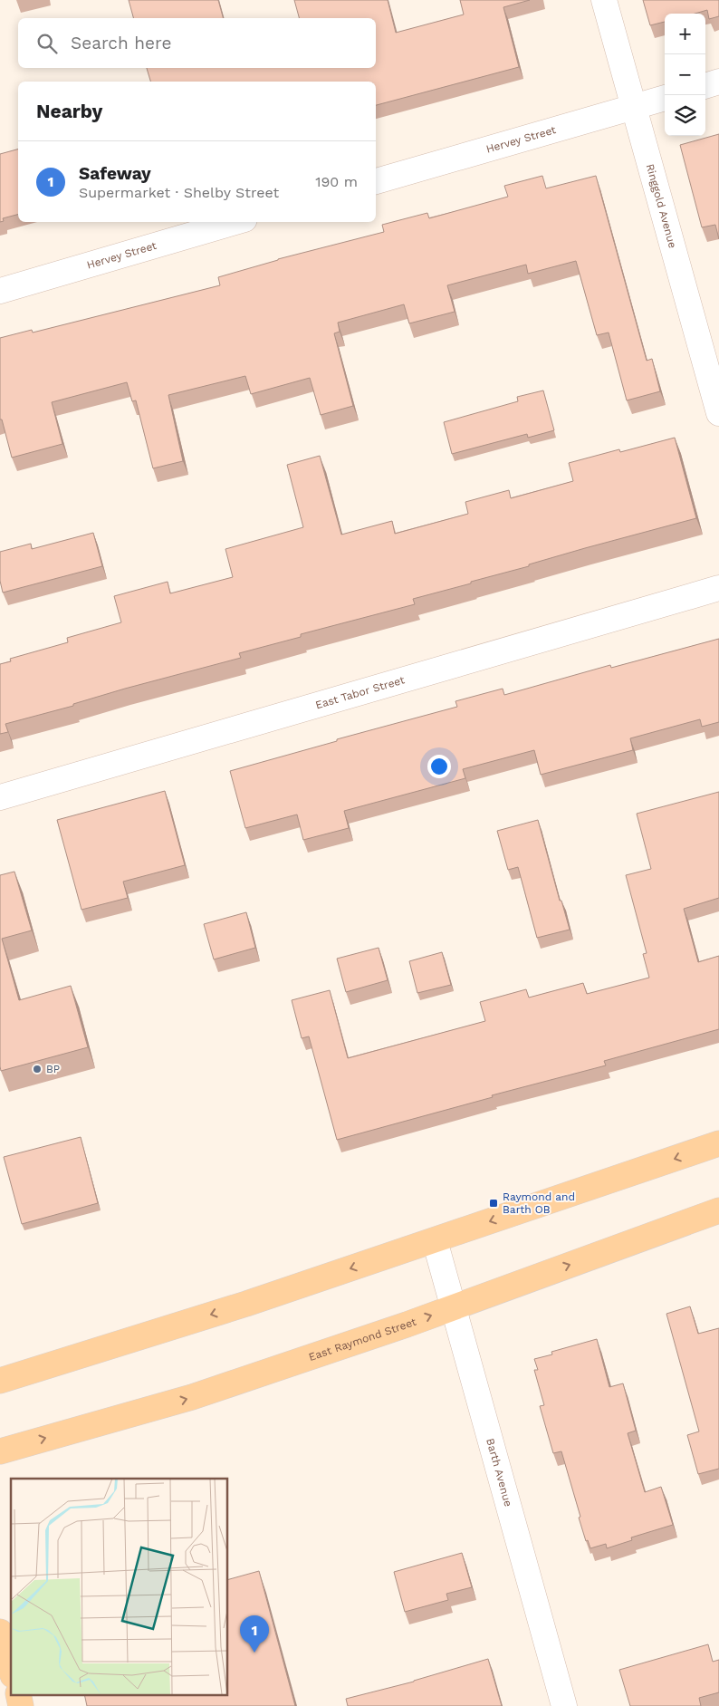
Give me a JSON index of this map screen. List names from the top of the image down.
{
  "streets": {
    "main road": ["East Raymond Street"],
    "street": [
      "Hervey Street",
      "Ringgold Avenue",
      "East Tabor Street",
      "Barth Avenue"
    ]
  },
  "crossings": [
    ["Hervey Street", "Ringgold Avenue"],
    ["East Raymond Street", "Barth Avenue"]
  ],
  "places": {
    "other": ["BP"],
    "transit": ["Raymond and Barth OB"]
  },
  "page": {
    "map_buttons": ["+", "−"],
    "search": "Search here",
    "heading": "Nearby",
    "list": [
      {
        "mark": "1",
        "name": "Safeway",
        "note": "Supermarket · Shelby Street",
        "value": "190 m"
      }
    ],
    "pins": "1"
  }
}
